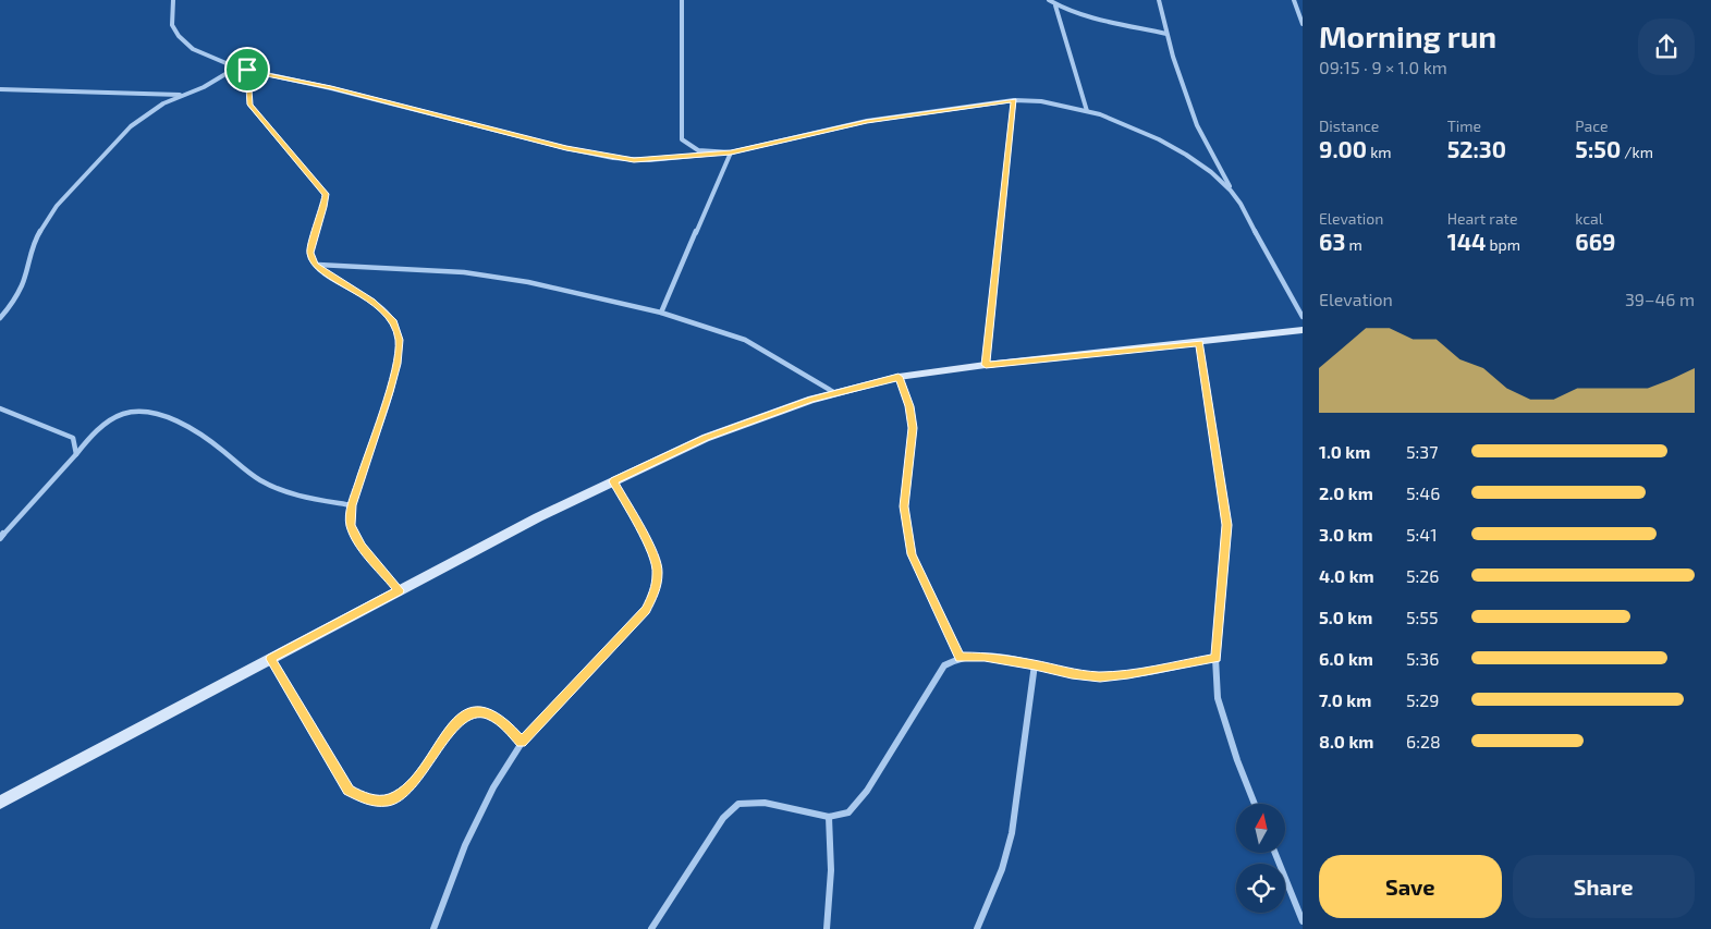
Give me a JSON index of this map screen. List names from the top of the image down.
{
  "north": "top",
  "page": {
    "heading": ["Morning run", "09:15 · 9 × 1.0 km"],
    "stats": [
      ["Distance", "9.00 km"],
      ["Time", "52:30"],
      ["Pace", "5:50 /km"],
      ["Elevation", "63 m"],
      ["Heart rate", "144 bpm"],
      ["kcal", "669"]
    ],
    "chart": ["Elevation", "39–46 m"],
    "list": [
      {
        "name": "1.0 km",
        "note": "5:37"
      },
      {
        "name": "2.0 km",
        "note": "5:46"
      },
      {
        "name": "3.0 km",
        "note": "5:41"
      },
      {
        "name": "4.0 km",
        "note": "5:26"
      },
      {
        "name": "5.0 km",
        "note": "5:55"
      },
      {
        "name": "6.0 km",
        "note": "5:36"
      },
      {
        "name": "7.0 km",
        "note": "5:29"
      },
      {
        "name": "8.0 km",
        "note": "6:28"
      }
    ],
    "buttons": ["Save", "Share"]
  }
}
